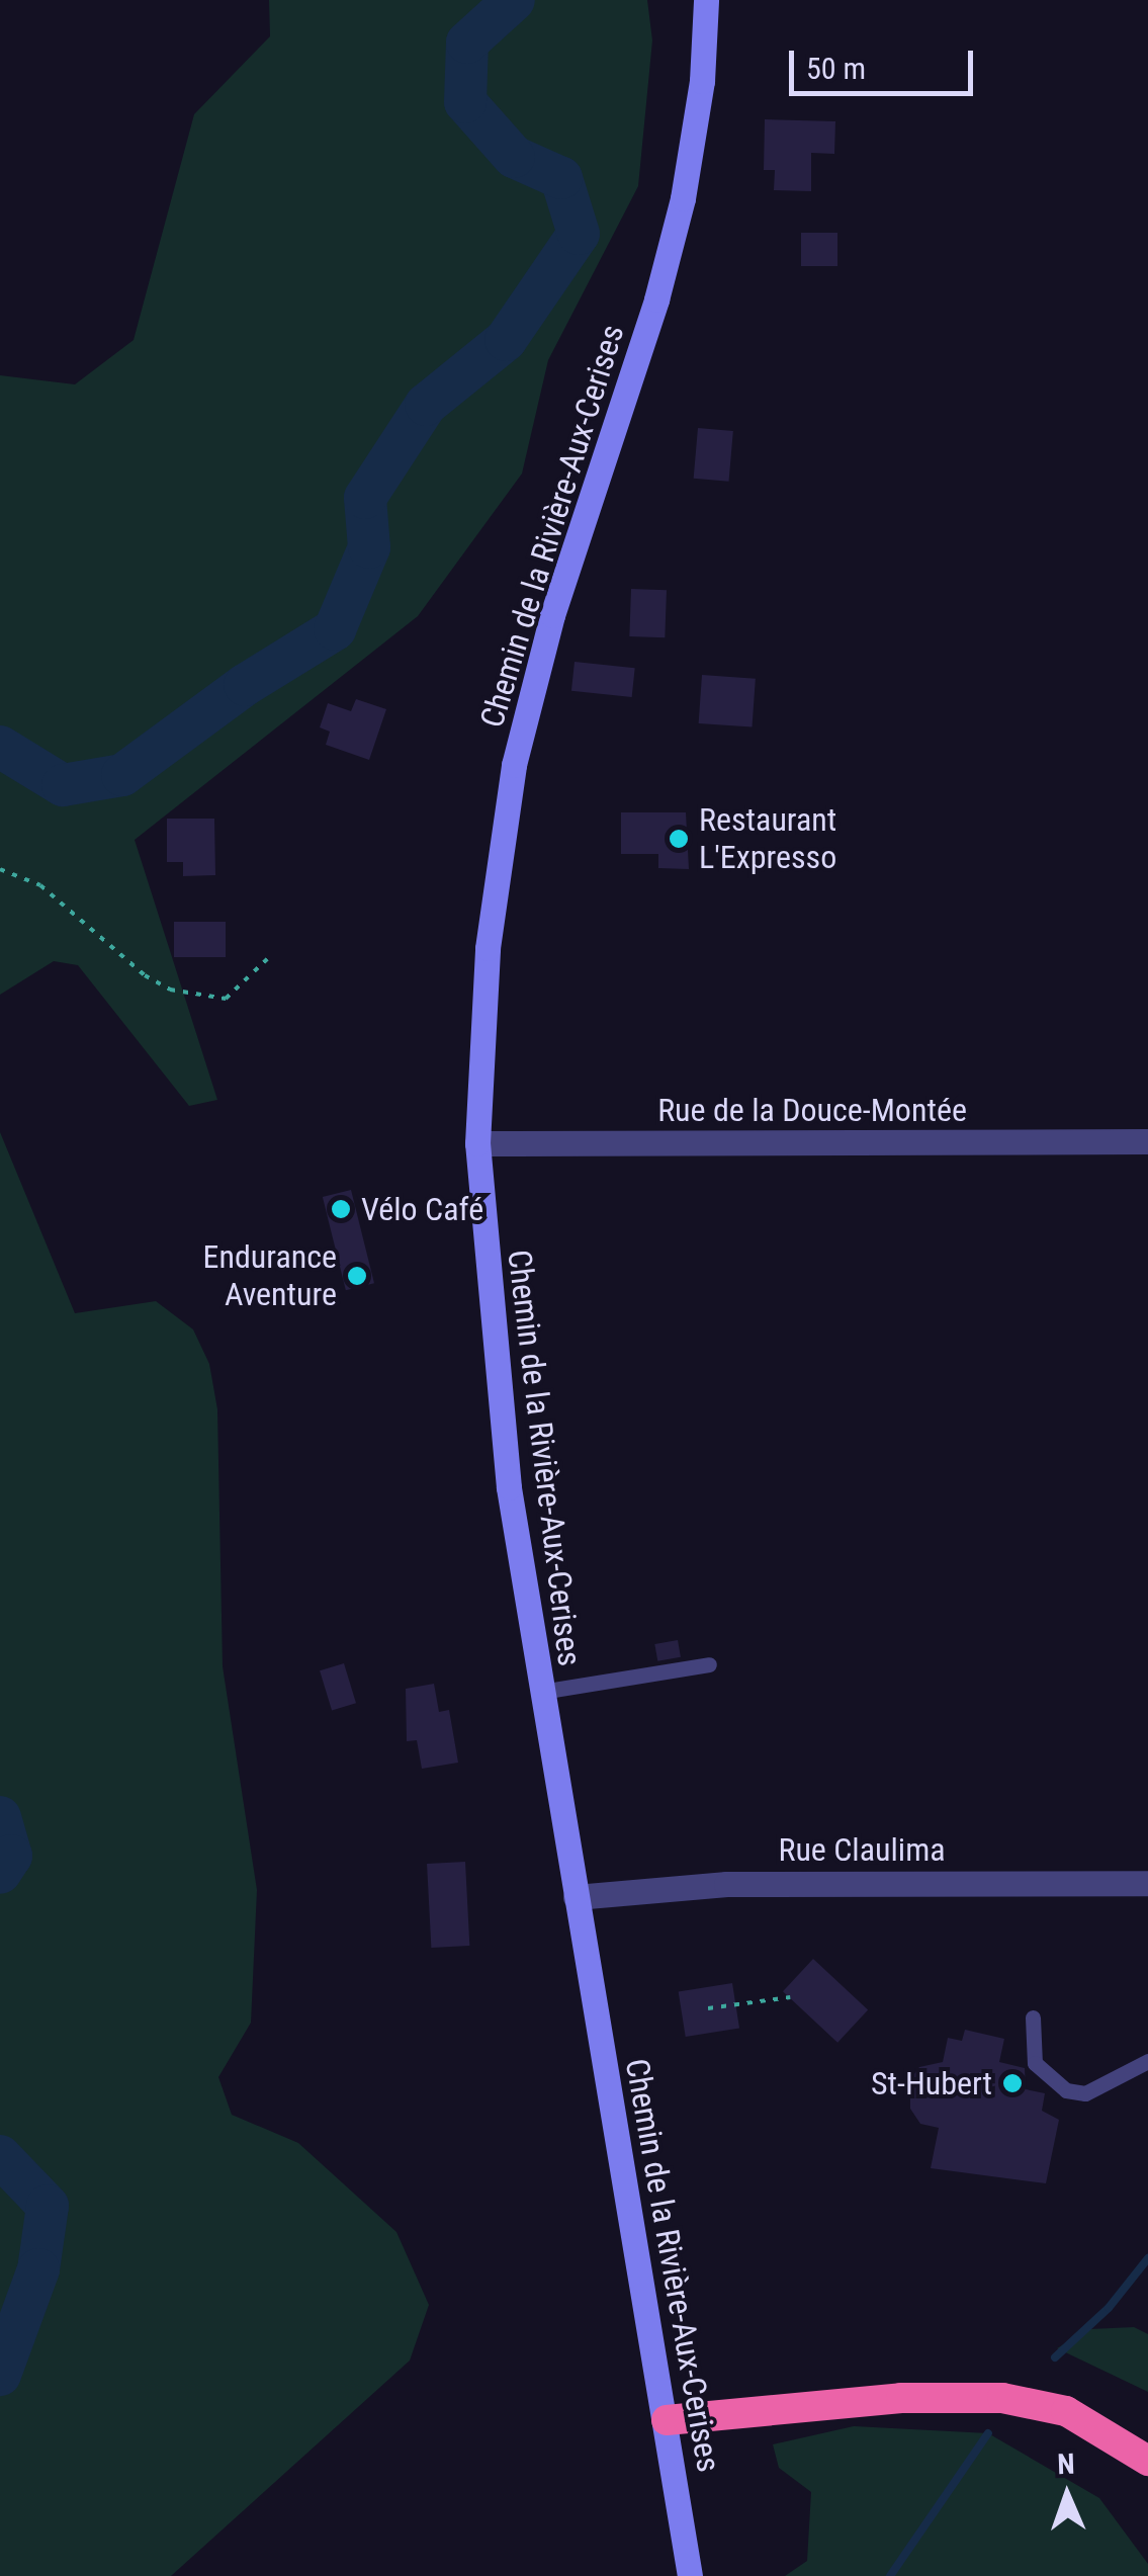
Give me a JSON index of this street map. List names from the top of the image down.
{
  "streets": {
    "main road": ["Chemin de la Rivière-Aux-Cerises"],
    "street": ["Rue de la Douce-Montée", "Rue Claulima"]
  },
  "crossings": [
    ["Chemin de la Rivière-Aux-Cerises", "Rue de la Douce-Montée"],
    ["Chemin de la Rivière-Aux-Cerises", "Rue Claulima"]
  ],
  "places": [
    "Restaurant L'Expresso",
    "Vélo Café",
    "Endurance Aventure",
    "St-Hubert"
  ],
  "scale_bar": "50 m",
  "north": "top"
}
